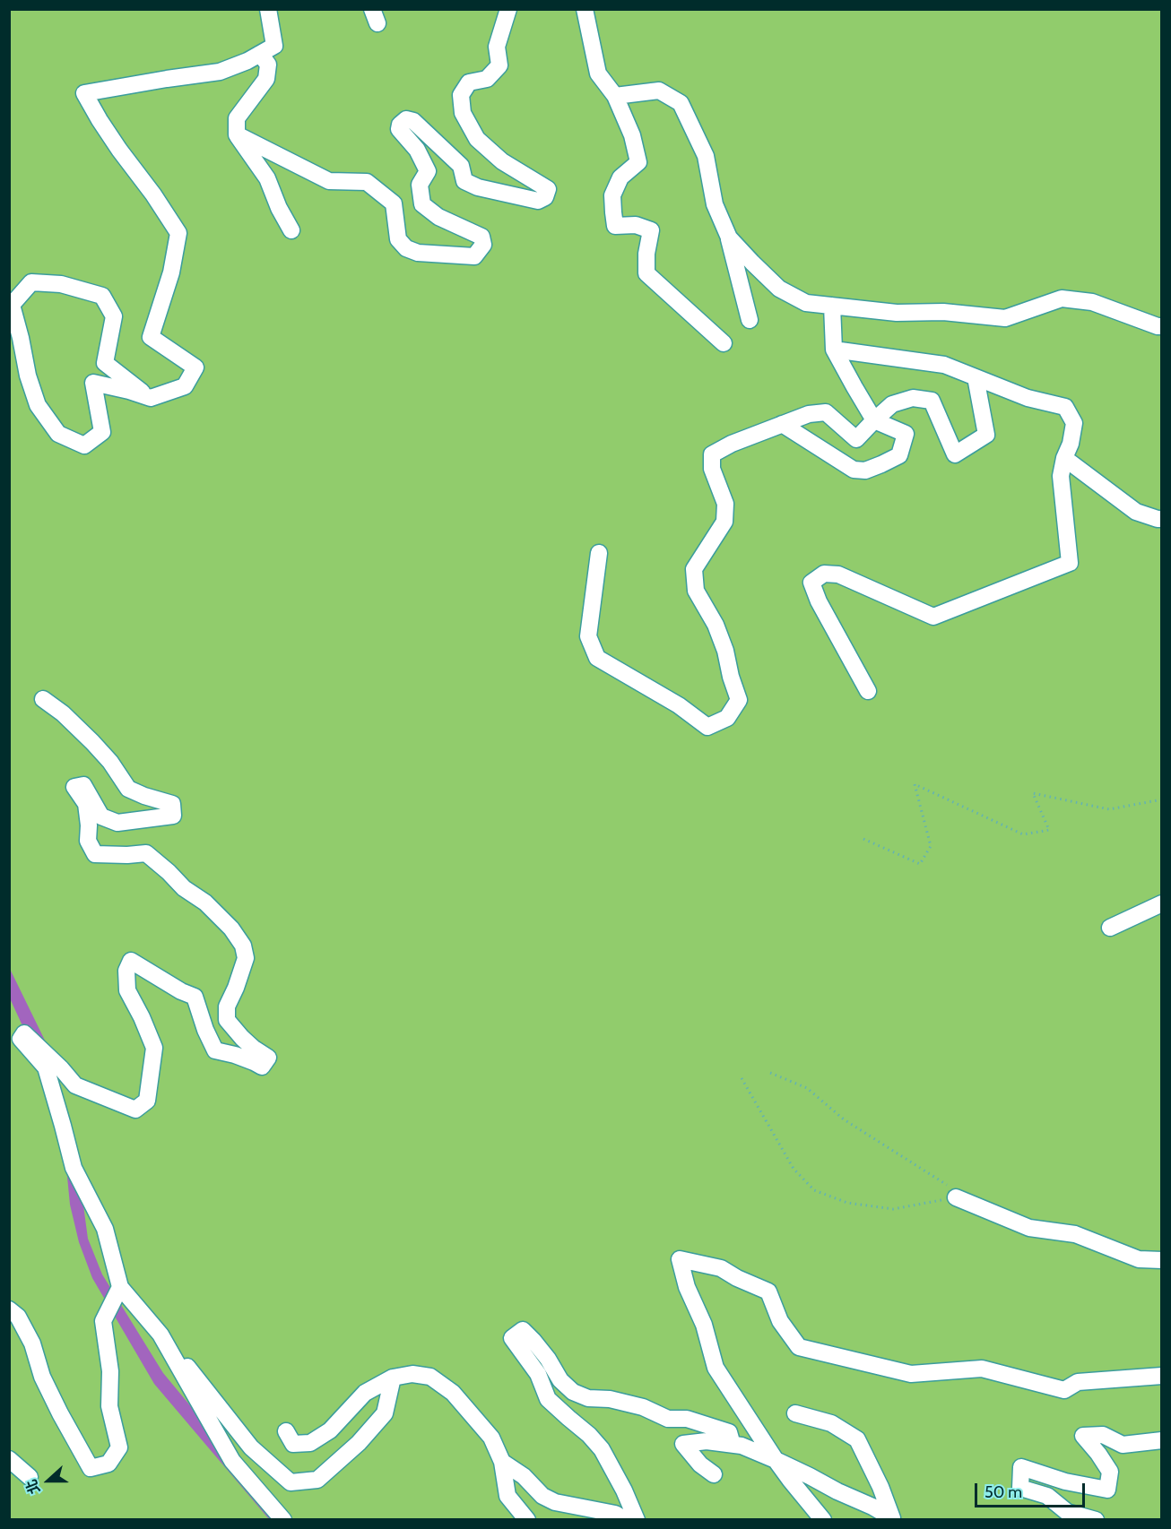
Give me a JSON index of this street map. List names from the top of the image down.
{
  "scale_bar": "50 m",
  "north": "left"
}
